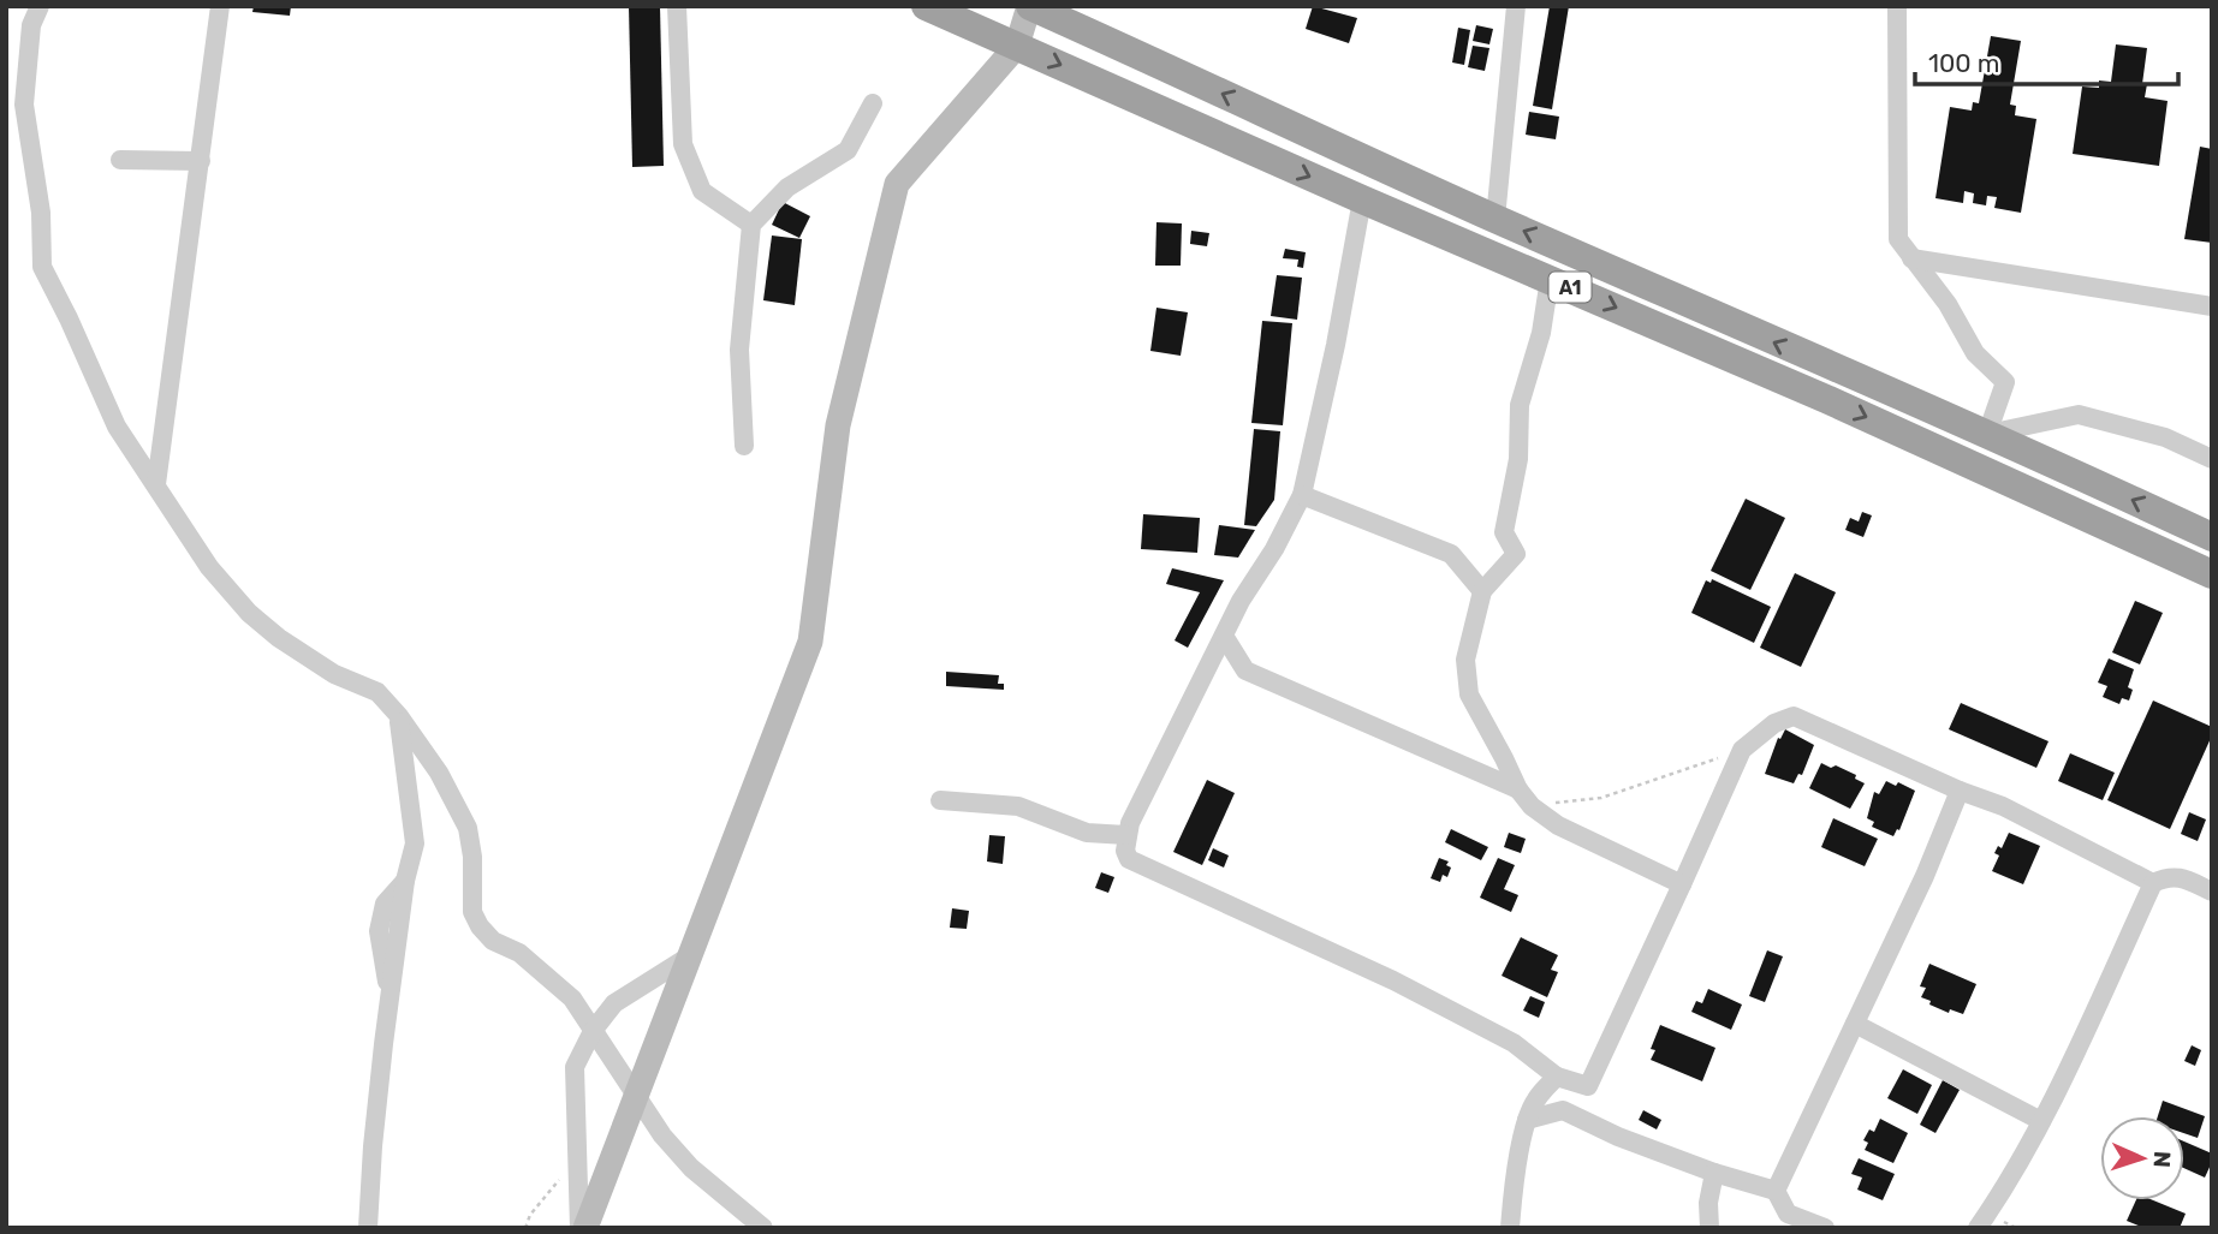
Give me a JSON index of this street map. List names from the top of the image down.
{
  "streets": {
    "highway": ["A1"]
  },
  "scale_bar": "100 m",
  "north": "right"
}
